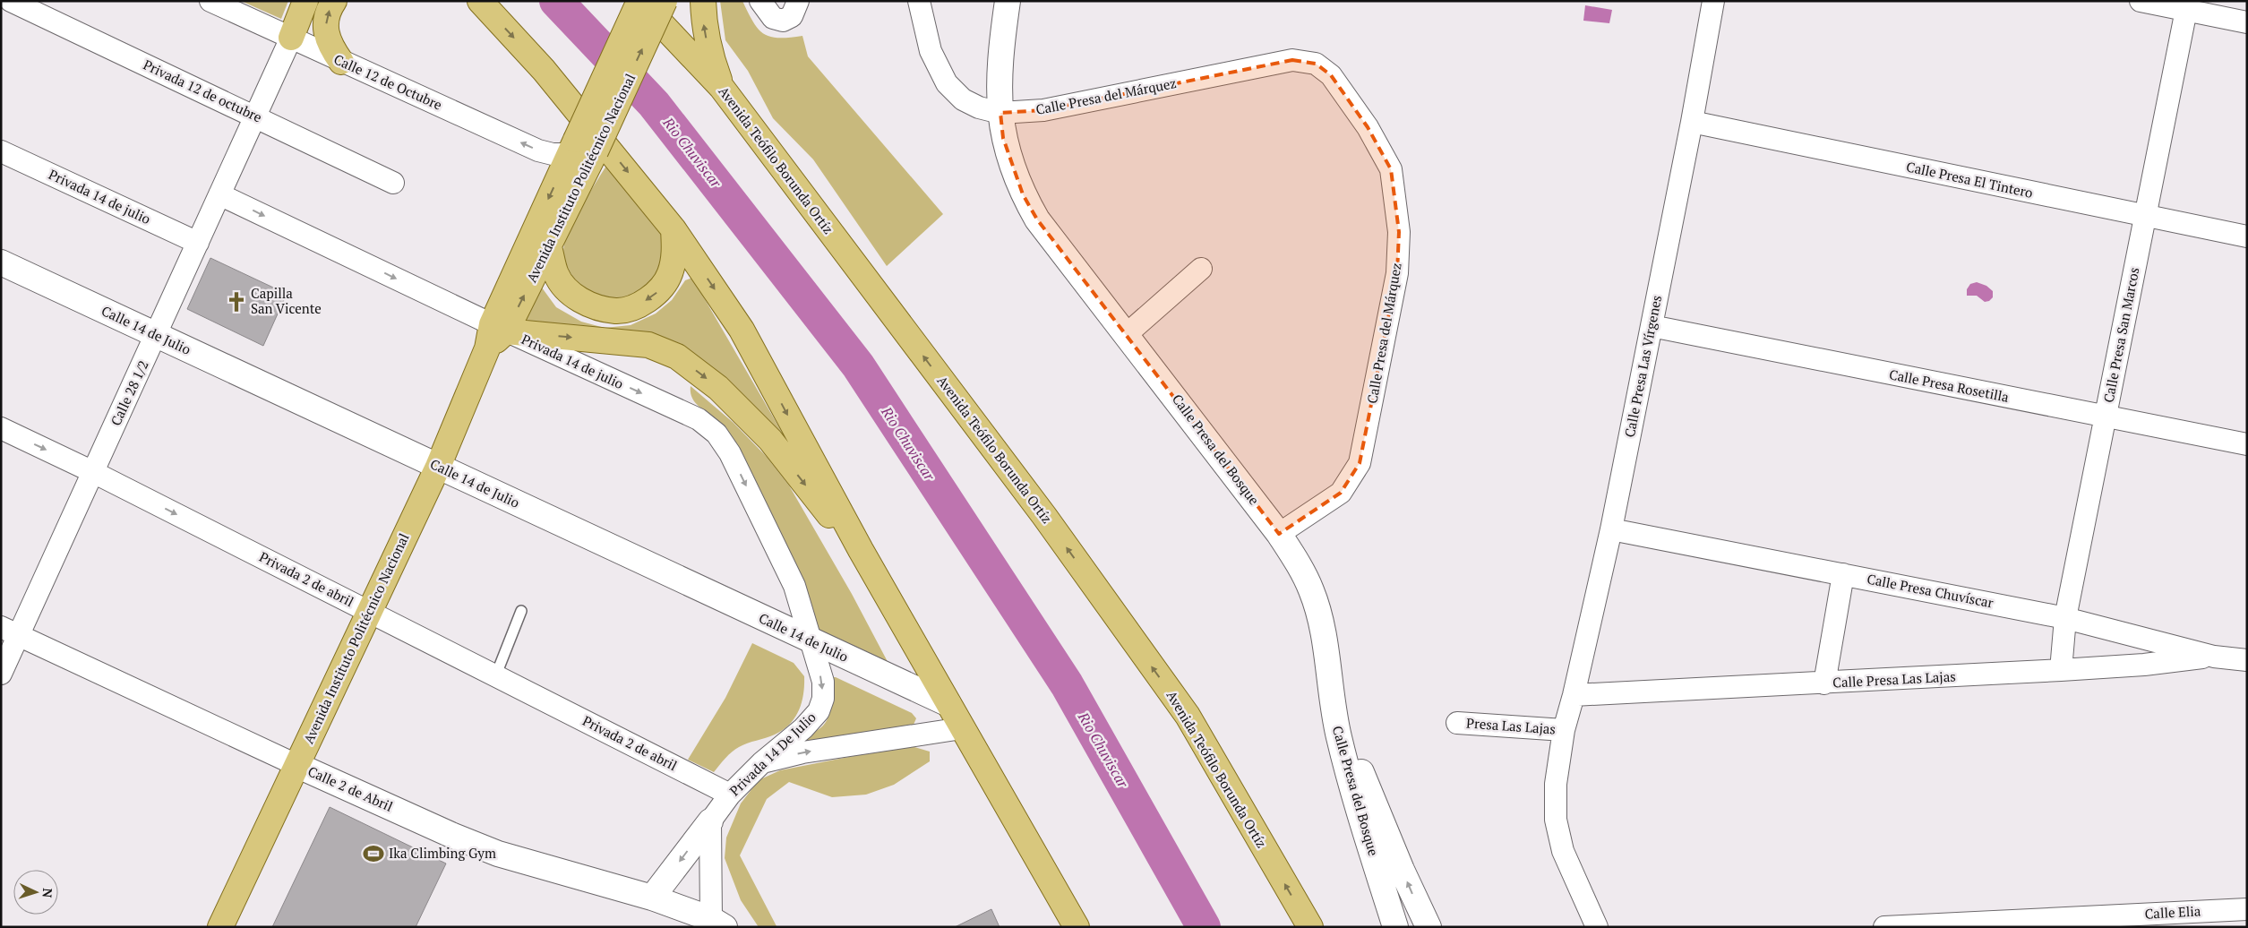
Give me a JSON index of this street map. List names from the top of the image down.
{
  "streets": {
    "main road": ["Avenida Teófilo Borunda Ortíz", "Avenida Instituto Politécnico Nacional"],
    "street": [
      "Calle 12 de Octubre",
      "Privada 12 de octubre",
      "Calle Presa del Márquez",
      "Calle Presa El Tintero",
      "Privada 14 de julio",
      "Calle 14 de Julio",
      "Calle Presa San Marcos",
      "Calle Presa Las Vírgenes",
      "Calle Presa Rosetilla",
      "Calle 28 1/2",
      "Calle Presa del Bosque",
      "Privada 2 de abril",
      "Calle Presa Chuvíscar",
      "Calle Presa Las Lajas",
      "Presa Las Lajas",
      "Privada 14 De Julio",
      "Calle 2 de Abril",
      "Calle Elia"
    ]
  },
  "crossings": [
    ["Calle 12 de Octubre", "Avenida Instituto Politécnico Nacional"],
    ["Calle 12 de Octubre", "Calle 28 1/2"],
    ["Privada 12 de octubre", "Calle 28 1/2"],
    ["Calle Presa del Márquez", "Calle Presa del Bosque"],
    ["Avenida Teófilo Borunda Ortíz", "Avenida Instituto Politécnico Nacional"],
    ["Avenida Instituto Politécnico Nacional", "Privada 14 de julio"],
    ["Avenida Instituto Politécnico Nacional", "Calle 14 de Julio"],
    ["Avenida Instituto Politécnico Nacional", "Privada 2 de abril"],
    ["Avenida Instituto Politécnico Nacional", "Calle 2 de Abril"],
    ["Calle Presa El Tintero", "Calle Presa San Marcos"],
    ["Calle Presa El Tintero", "Calle Presa Las Vírgenes"],
    ["Privada 14 de julio", "Calle 14 de Julio"],
    ["Privada 14 de julio", "Calle 28 1/2"],
    ["Privada 14 de julio", "Privada 14 De Julio"],
    ["Calle 14 de Julio", "Calle 28 1/2"],
    ["Calle 14 de Julio", "Privada 14 De Julio"],
    ["Calle Presa San Marcos", "Calle Presa Rosetilla"],
    ["Calle Presa San Marcos", "Calle Presa Chuvíscar"],
    ["Calle Presa San Marcos", "Calle Presa Las Lajas"],
    ["Calle Presa Las Vírgenes", "Calle Presa Rosetilla"],
    ["Calle Presa Las Vírgenes", "Calle Presa Chuvíscar"],
    ["Calle Presa Las Vírgenes", "Calle Presa Las Lajas"],
    ["Calle Presa Las Vírgenes", "Presa Las Lajas"],
    ["Calle 28 1/2", "Privada 2 de abril"],
    ["Calle 28 1/2", "Calle 2 de Abril"],
    ["Privada 2 de abril", "Privada 14 De Julio"],
    ["Calle Presa Chuvíscar", "Calle Presa Las Lajas"]
  ],
  "one_way": [
    "Calle 12 de Octubre",
    "Privada 14 de julio",
    "Privada 2 de abril",
    "Privada 14 De Julio"
  ],
  "water": ["Rio Chuviscar"],
  "places": {
    "church": ["Capilla San Vicente"],
    "sports": ["Ika Climbing Gym"]
  },
  "north": "right"
}
